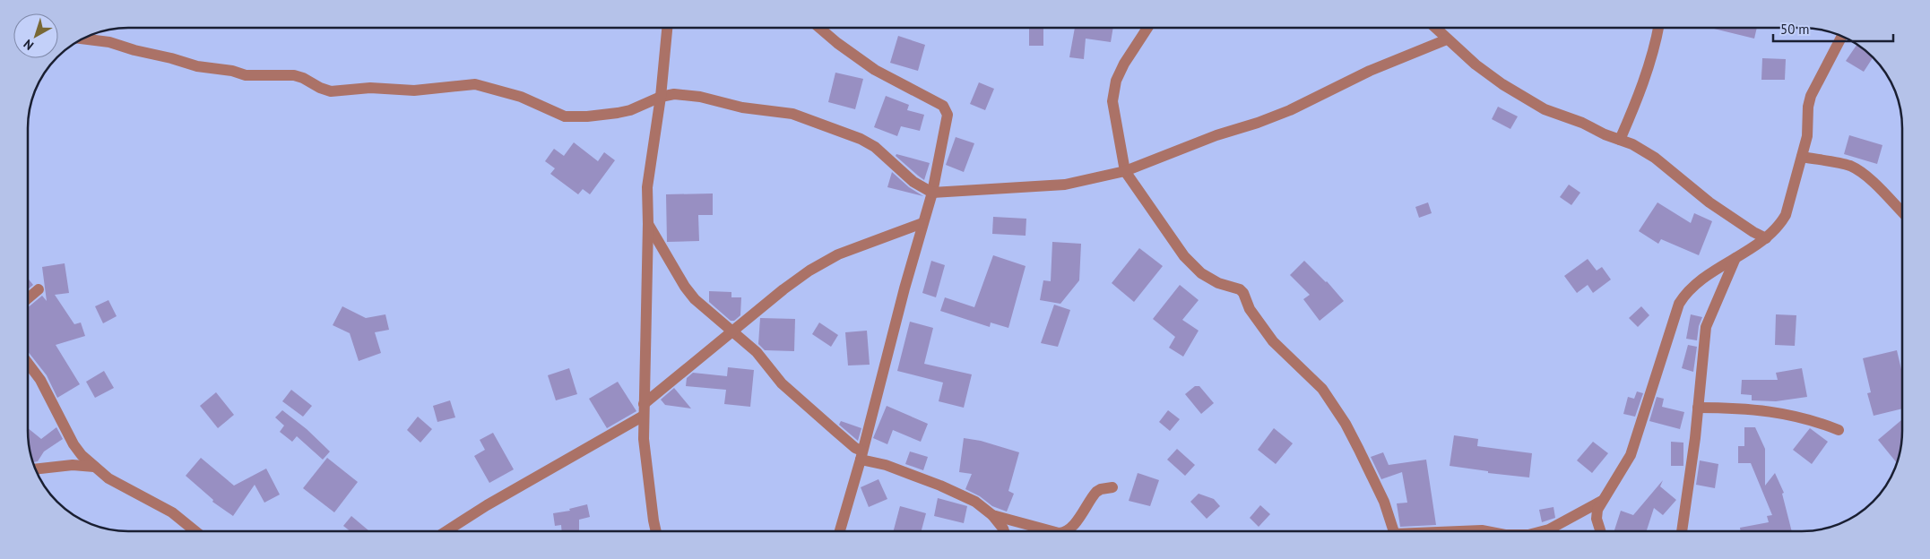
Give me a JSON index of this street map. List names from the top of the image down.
{
  "scale_bar": "50 m",
  "north": "bottom left"
}
